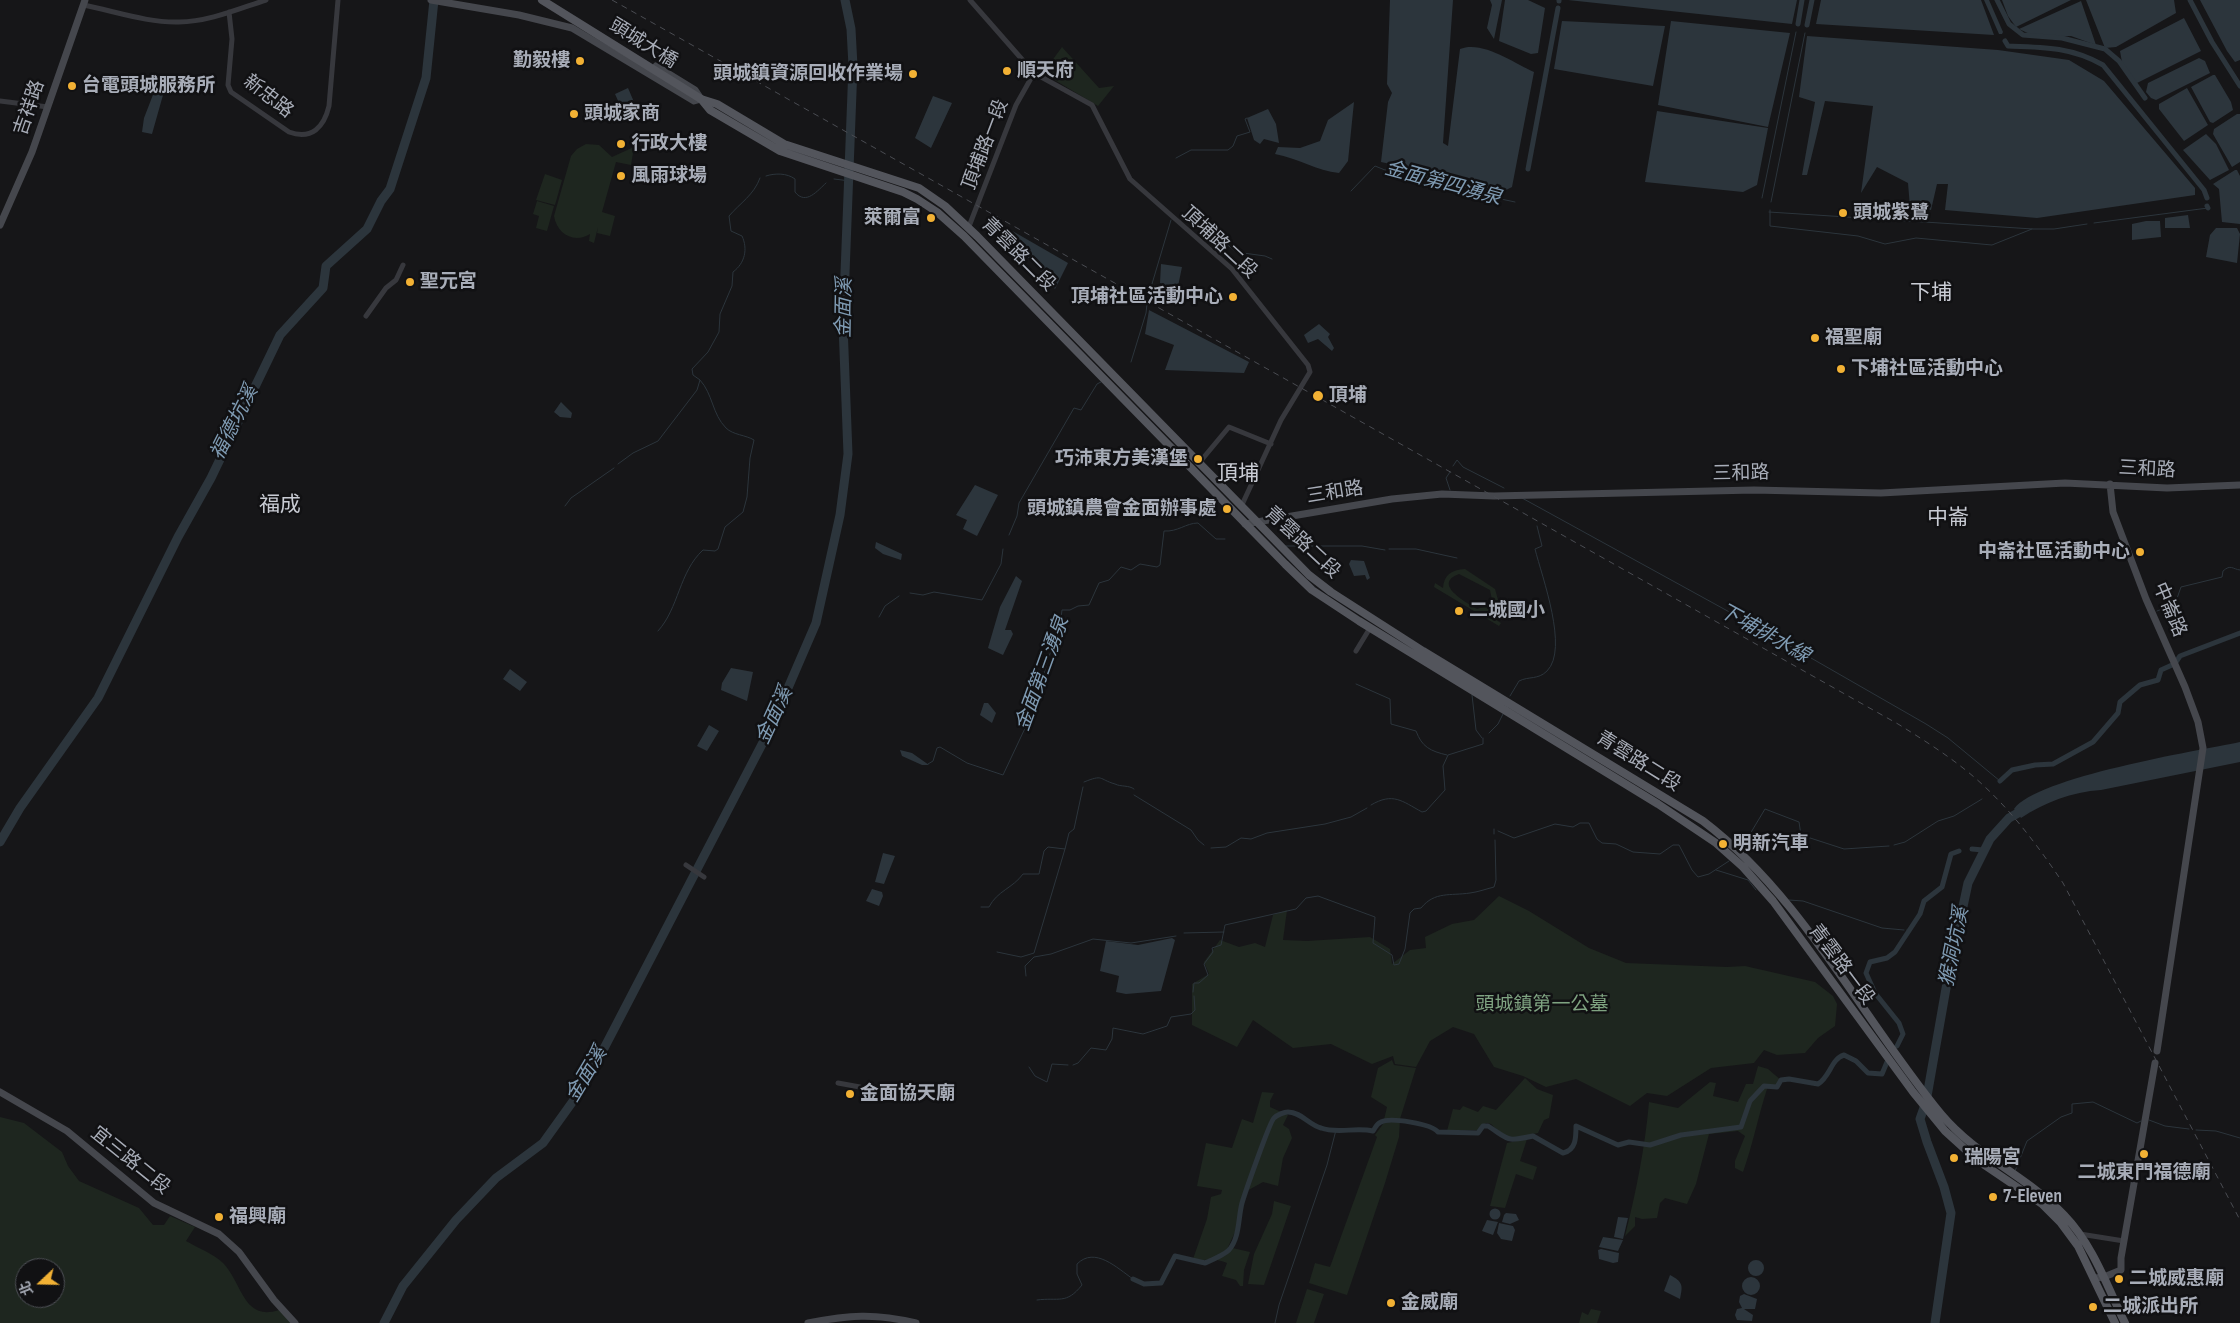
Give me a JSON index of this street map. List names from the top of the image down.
{
  "streets": {
    "main road": ["頭城大橋", "青雲路二段", "青雲路一段"],
    "street": [
      "新忠路",
      "吉祥路",
      "頂埔路一段",
      "頂埔路二段",
      "三和路",
      "中崙路",
      "宜三路二段"
    ]
  },
  "crossings": [
    ["頂埔路一段", "頂埔路二段"],
    ["頂埔路一段", "青雲路二段"],
    ["頂埔路二段", "青雲路二段"],
    ["青雲路二段", "三和路"],
    ["青雲路二段", "青雲路一段"],
    ["三和路", "中崙路"]
  ],
  "districts": [
    "下埔",
    "頂埔",
    "福成",
    "中崙"
  ],
  "water": [
    "金面第四湧泉",
    "金面溪",
    "福德坑溪",
    "下埔排水線",
    "金面第三湧泉",
    "猴洞坑溪"
  ],
  "parks": ["頭城鎮第一公墓"],
  "places": [
    "勤毅樓",
    "順天府",
    "頭城鎮資源回收作業場",
    "台電頭城服務所",
    "頭城家商",
    "行政大樓",
    "風雨球場",
    "頭城紫鷺",
    "萊爾富",
    "聖元宮",
    "頂埔社區活動中心",
    "福聖廟",
    "下埔社區活動中心",
    "頂埔",
    "巧沛東方美漢堡",
    "頭城鎮農會金面辦事處",
    "中崙社區活動中心",
    "二城國小",
    "明新汽車",
    "金面協天廟",
    "二城東門福德廟",
    "瑞陽宮",
    "7-Eleven",
    "福興廟",
    "二城威惠廟",
    "金威廟",
    "二城派出所"
  ],
  "north": "left"
}
